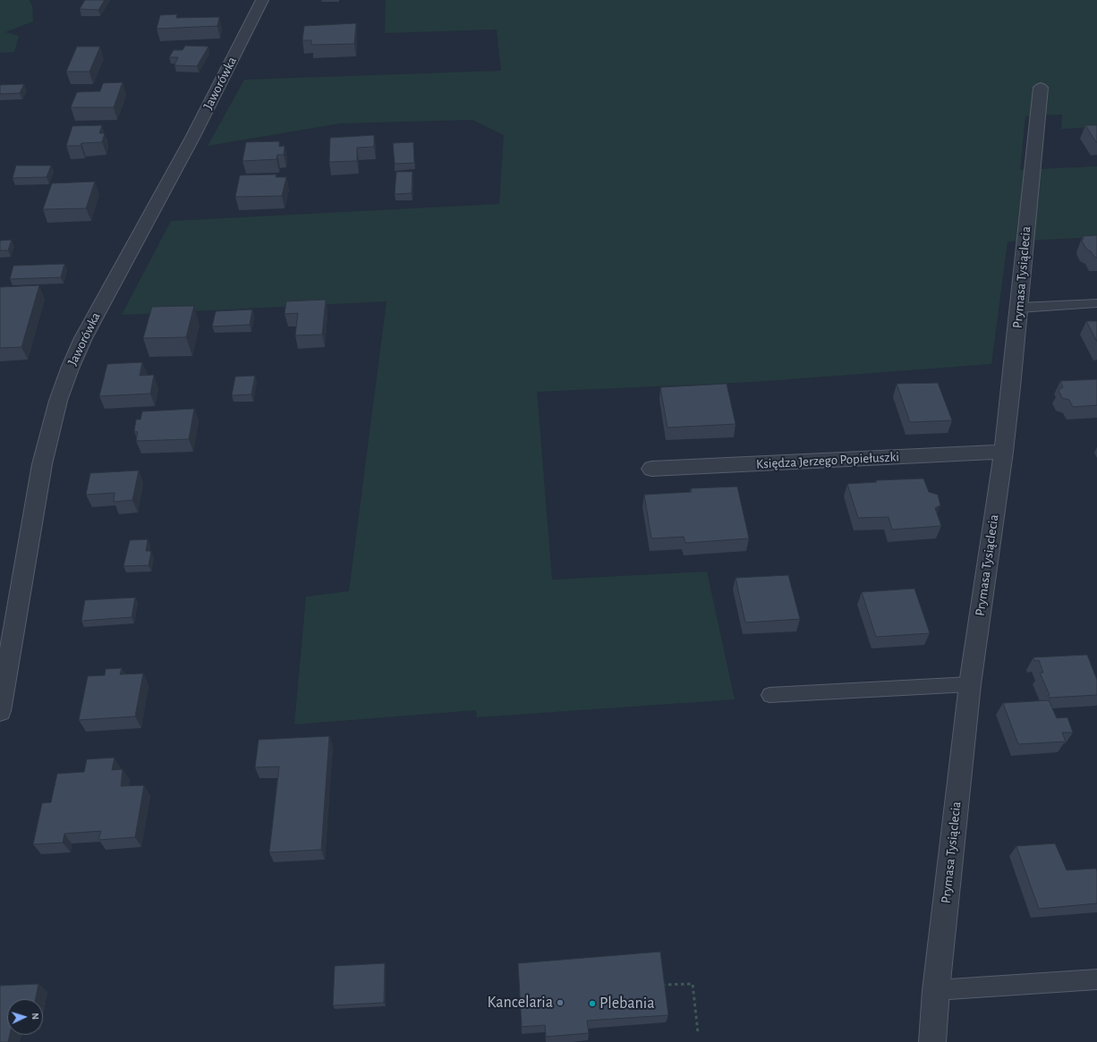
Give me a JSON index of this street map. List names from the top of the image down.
{
  "streets": {
    "street": ["Jaworówka", "Prymasa Tysiąclecia", "Księdza Jerzego Popiełuszki"]
  },
  "crossings": [
    ["Prymasa Tysiąclecia", "Księdza Jerzego Popiełuszki"]
  ],
  "places": ["Kancelaria", "Plebania"],
  "north": "right"
}
